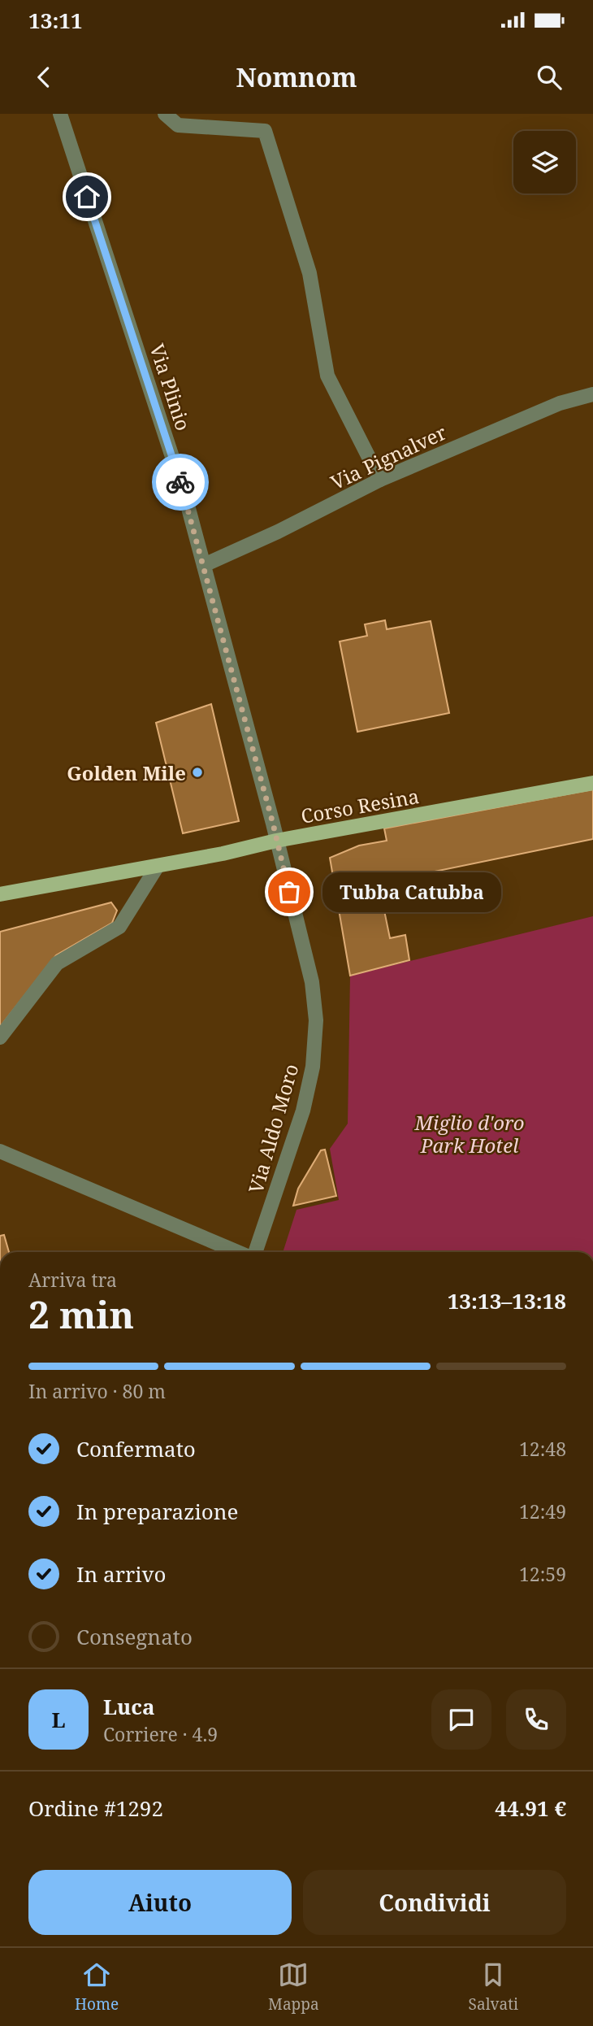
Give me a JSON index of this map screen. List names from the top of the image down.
{
  "streets": {
    "main road": ["Corso Resina"],
    "street": ["Via Plinio", "Via Pignalver", "Via Aldo Moro"]
  },
  "crossings": [
    ["Via Plinio", "Via Pignalver"],
    ["Via Plinio", "Corso Resina"],
    ["Via Plinio", "Via Aldo Moro"],
    ["Corso Resina", "Via Aldo Moro"]
  ],
  "parks": ["Miglio d'oro Park Hotel"],
  "places": ["Golden Mile", "Tubba Catubba"],
  "page": {
    "status": "13:11",
    "header": "Nomnom",
    "bubble": "Tubba Catubba",
    "heading": ["2 min", "Arriva tra", "13:13–13:18"],
    "panel": [
      "Luca",
      "Corriere · 4.9",
      "Ordine #1292",
      "44.91 €"
    ],
    "bar": "In arrivo · 80 m",
    "list": [
      ["Confermato", "12:48"],
      ["In preparazione", "12:49"],
      ["In arrivo", "12:59"],
      "Consegnato"
    ],
    "round": "L",
    "buttons": ["Aiuto", "Condividi"],
    "tabs": ["Home", "Mappa", "Salvati"]
  }
}
